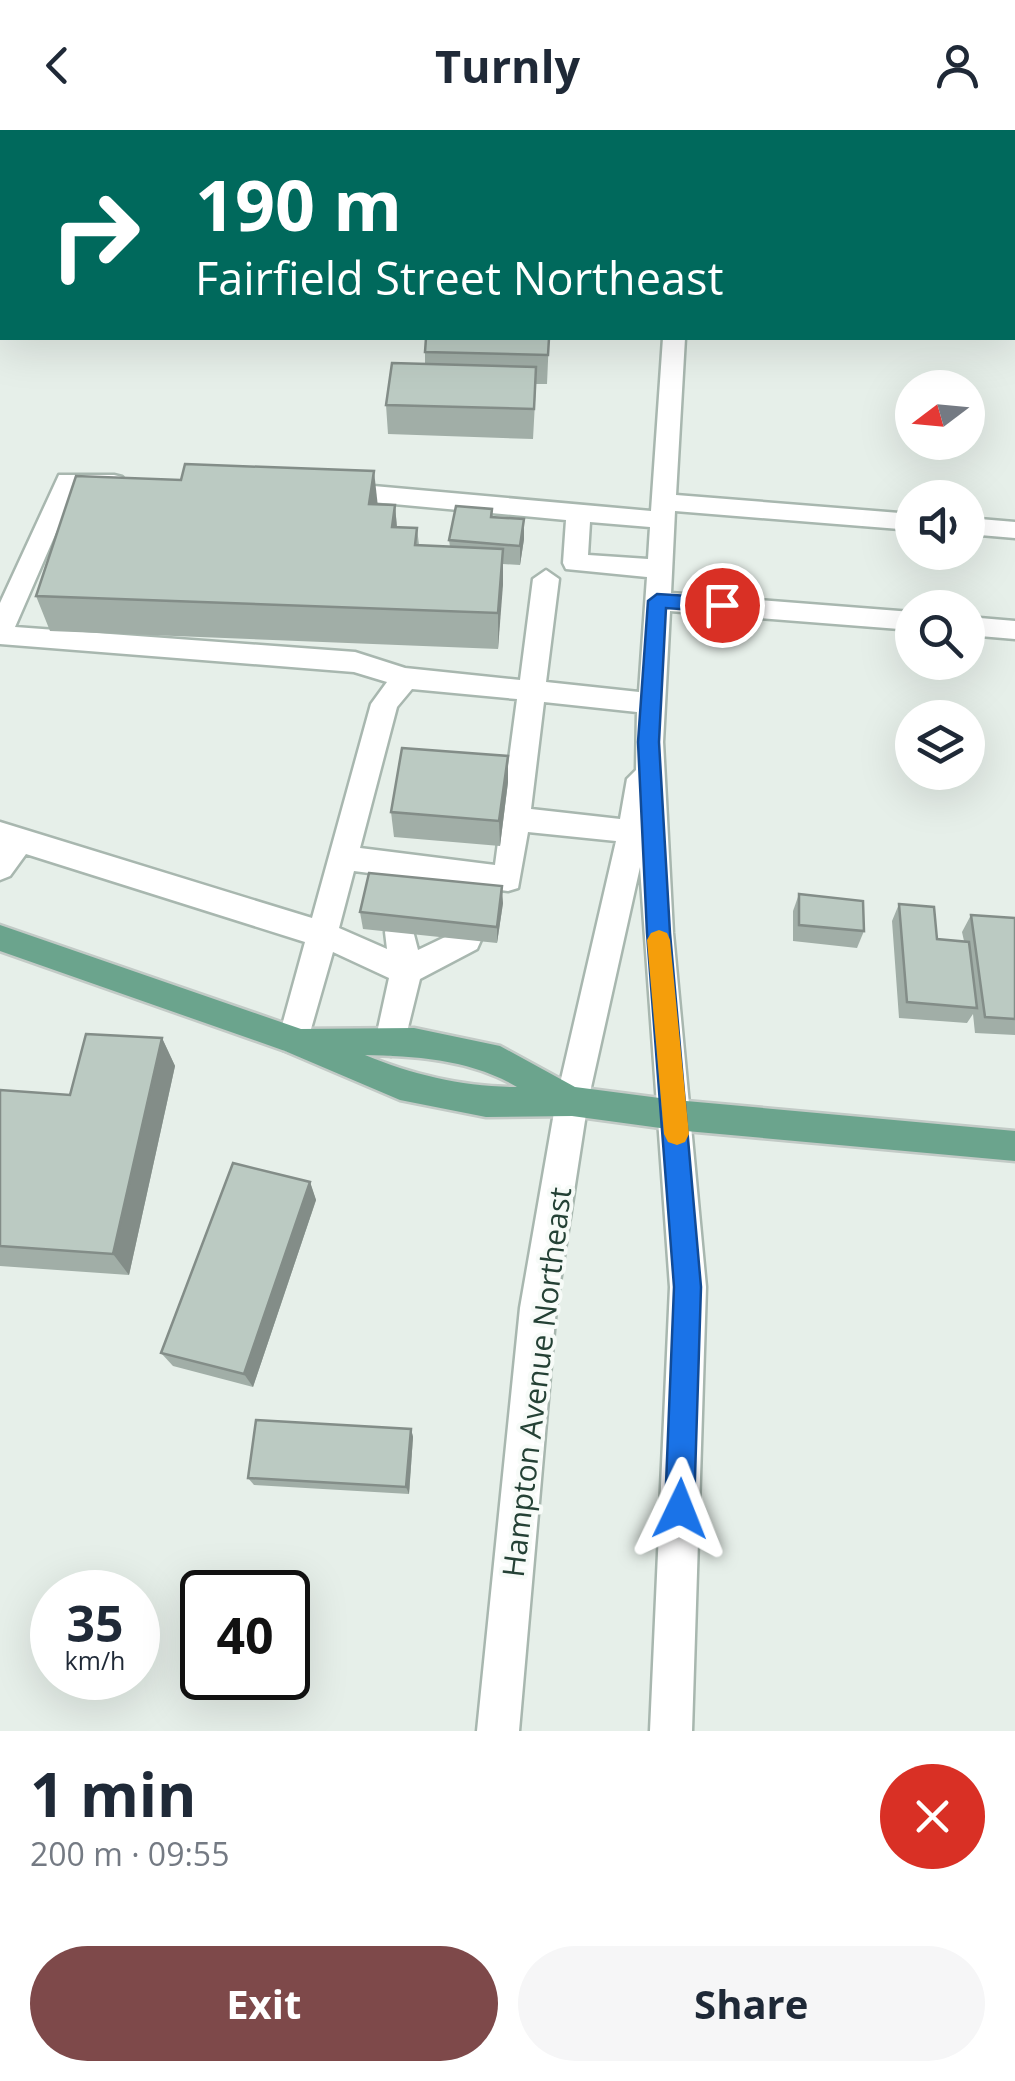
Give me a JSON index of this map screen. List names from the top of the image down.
{
  "streets": {
    "street": ["Hampton Avenue Northeast"]
  },
  "north": "left",
  "page": {
    "header": "Turnly",
    "turn": ["190 m", "Fairfield Street Northeast"],
    "speed": "35 km/h",
    "limit": "40",
    "heading": ["1 min", "200 m · 09:55"],
    "buttons": ["Exit", "Share"]
  }
}
